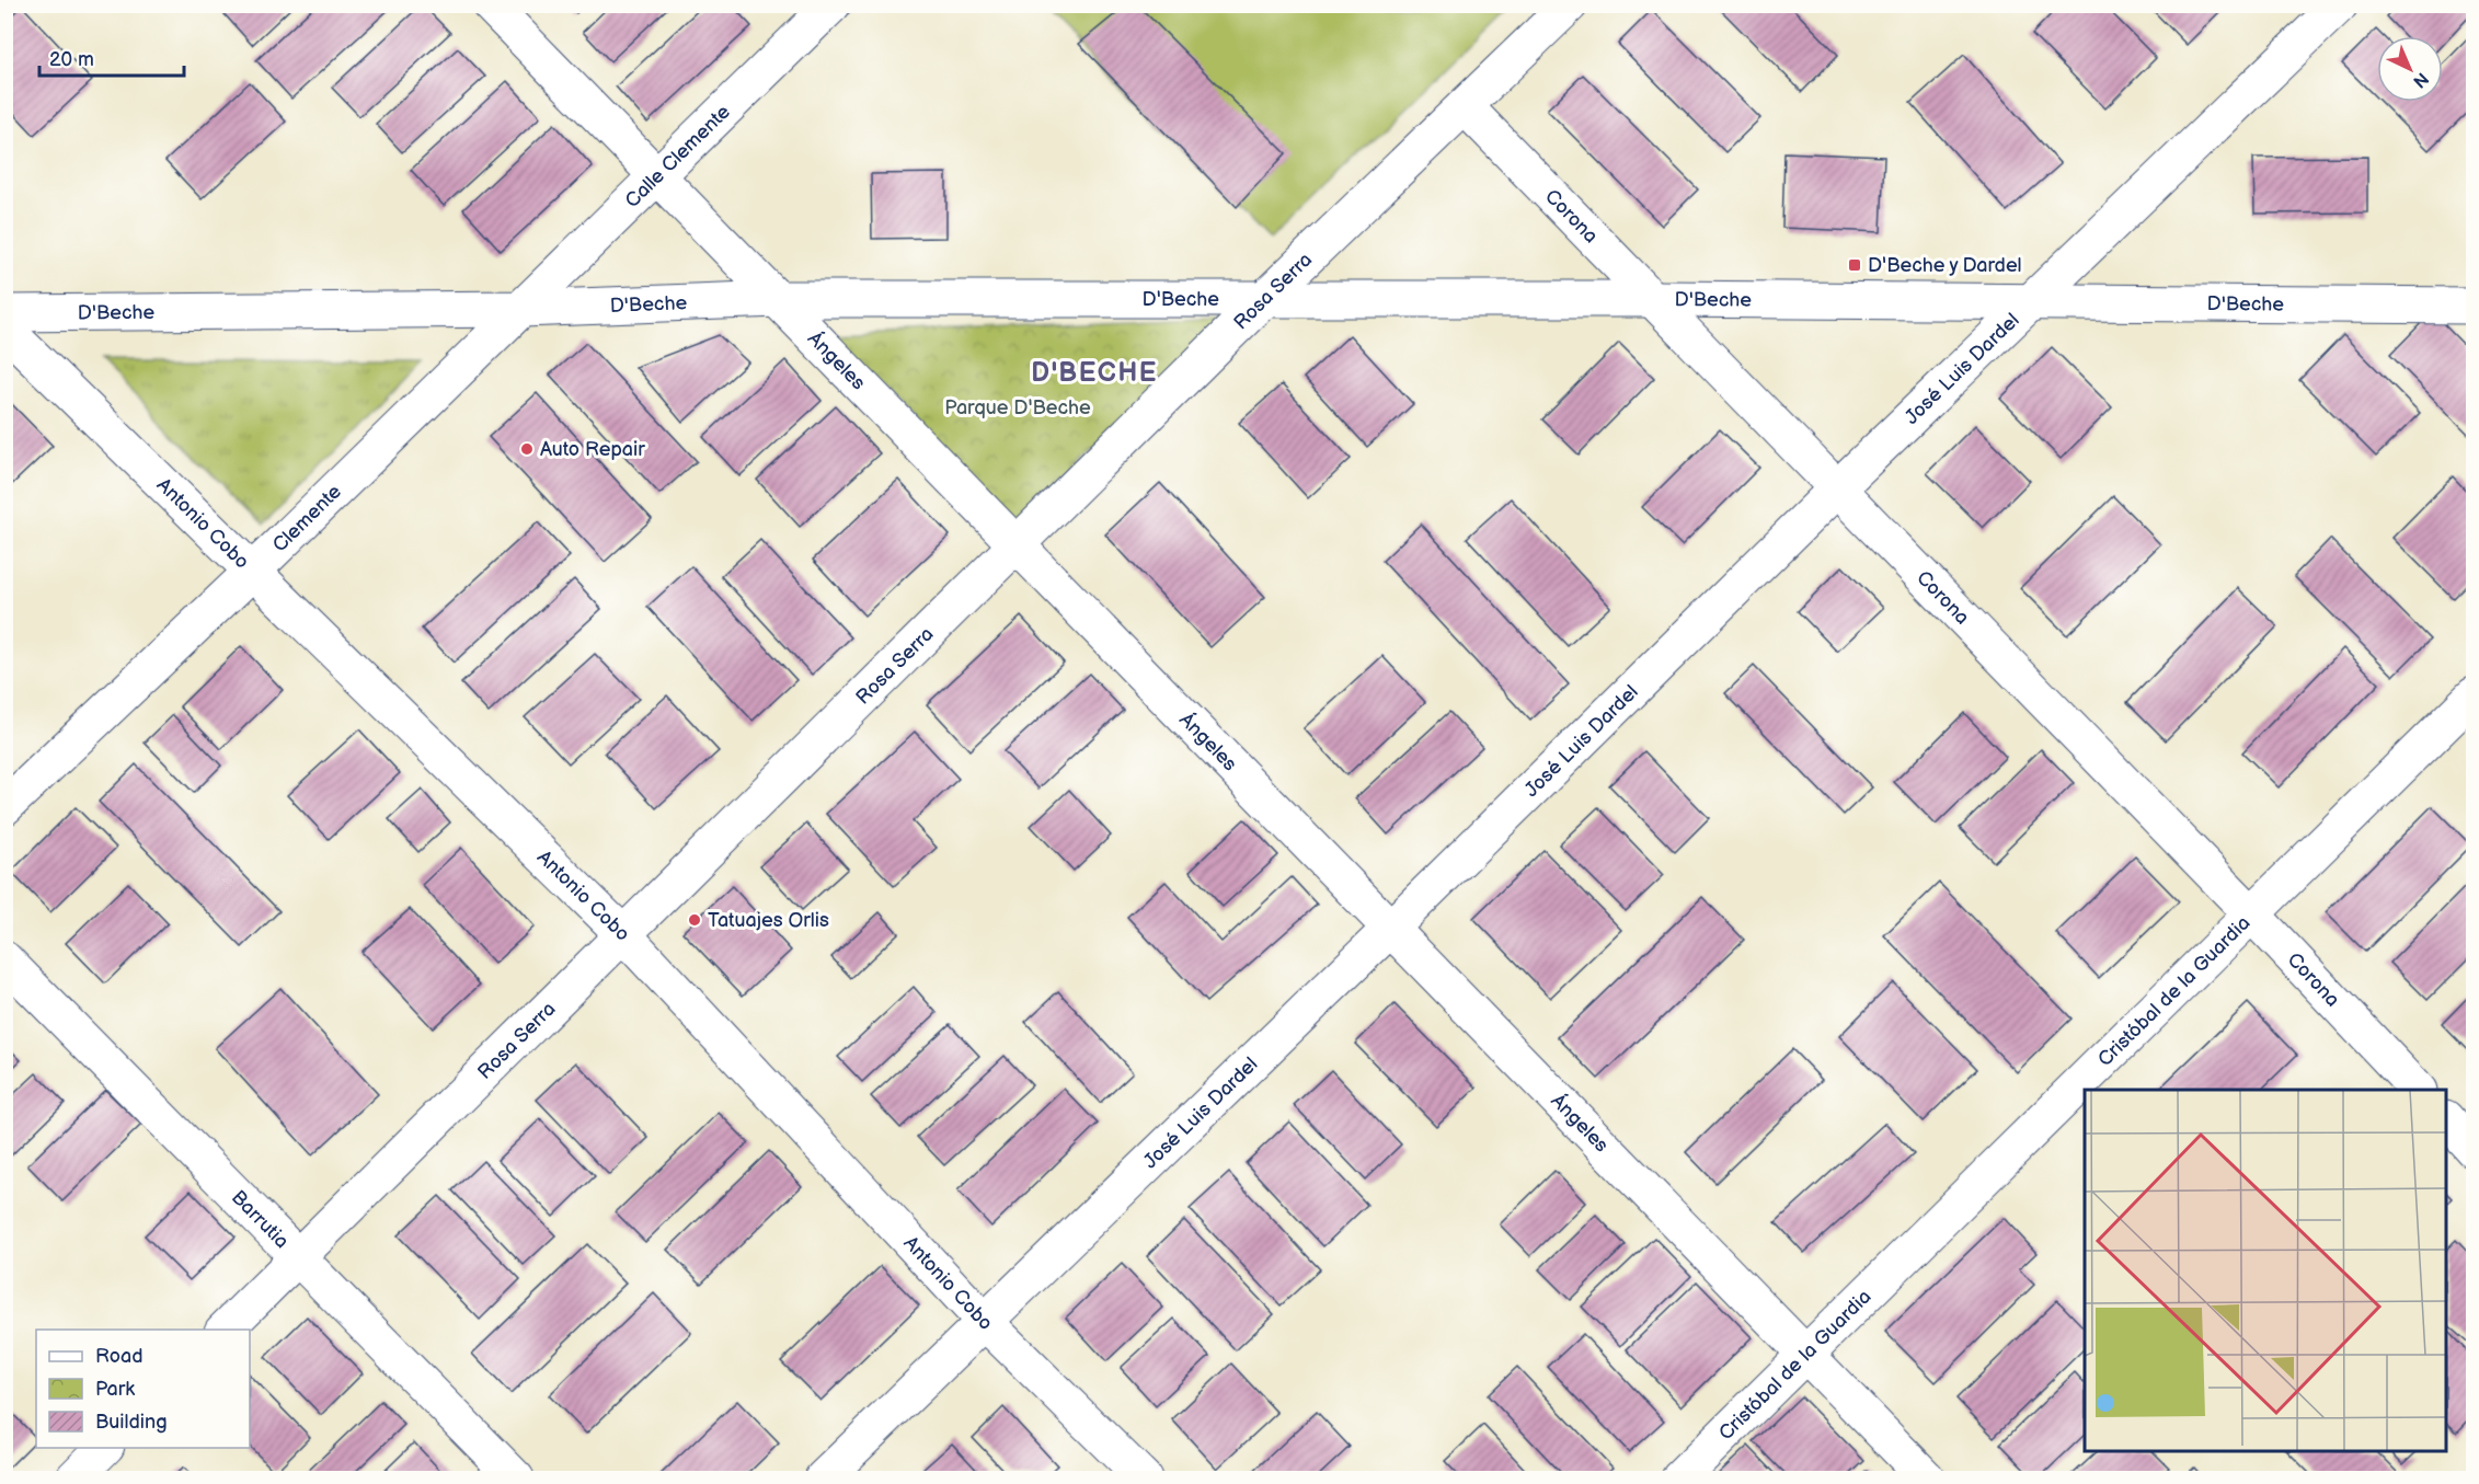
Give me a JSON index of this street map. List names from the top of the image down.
{
  "streets": {
    "street": [
      "Calle Clemente",
      "Corona",
      "Rosa Serra",
      "D'Beche",
      "Ángeles",
      "José Luis Dardel",
      "Clemente",
      "Antonio Cobo",
      "Cristóbal de la Guardia",
      "Barrutia"
    ]
  },
  "crossings": [
    ["Calle Clemente", "D'Beche"],
    ["Calle Clemente", "Ángeles"],
    ["Calle Clemente", "Clemente"],
    ["Corona", "Rosa Serra"],
    ["Corona", "D'Beche"],
    ["Corona", "José Luis Dardel"],
    ["Corona", "Cristóbal de la Guardia"],
    ["Rosa Serra", "D'Beche"],
    ["Rosa Serra", "Ángeles"],
    ["Rosa Serra", "Antonio Cobo"],
    ["Rosa Serra", "Barrutia"],
    ["D'Beche", "Ángeles"],
    ["D'Beche", "José Luis Dardel"],
    ["D'Beche", "Clemente"],
    ["Ángeles", "José Luis Dardel"],
    ["Ángeles", "Cristóbal de la Guardia"],
    ["José Luis Dardel", "Antonio Cobo"],
    ["Clemente", "Antonio Cobo"]
  ],
  "districts": ["D'BECHE"],
  "parks": ["Parque D'Beche"],
  "places": {
    "transit": ["D'Beche y Dardel"],
    "other": ["Auto Repair", "Tatuajes Orlis"]
  },
  "legend": ["Road", "Park", "Building"],
  "scale_bar": "20 m",
  "north": "bottom right"
}
